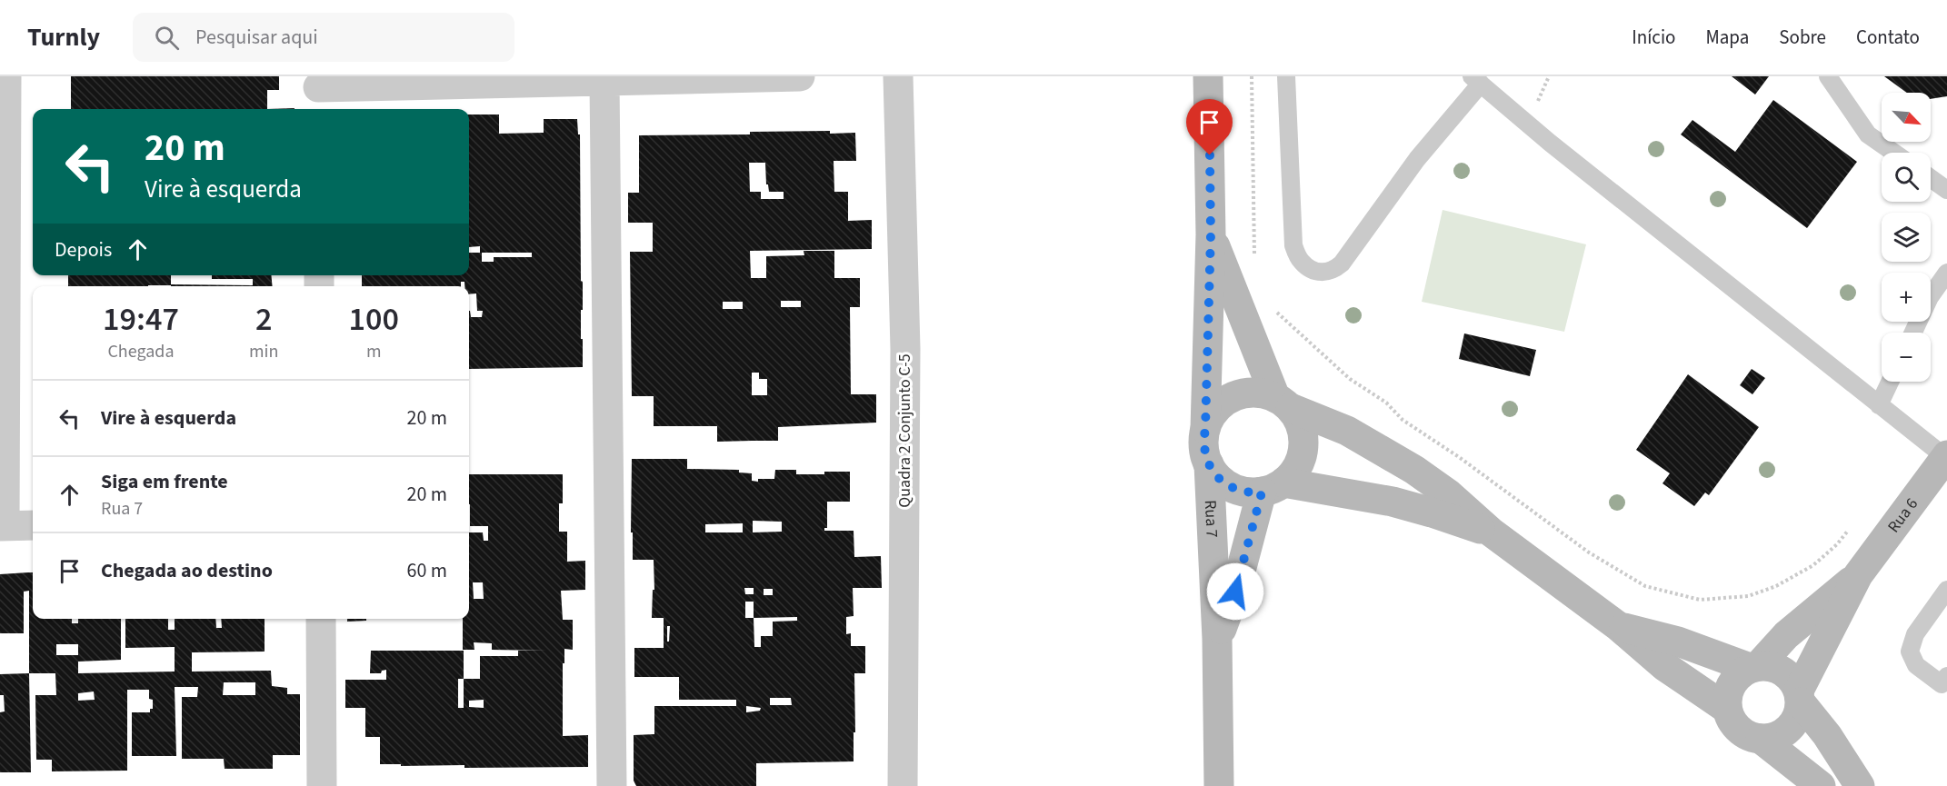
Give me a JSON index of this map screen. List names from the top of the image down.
{
  "streets": {
    "street": ["Quadra 2 Conjunto C-5", "Rua 6", "Rua 7"]
  },
  "north": "bottom right",
  "page": {
    "header": "Turnly",
    "search": "Pesquisar aqui",
    "nav": [
      "Início",
      "Mapa",
      "Sobre",
      "Contato"
    ],
    "map_buttons": ["+", "−"],
    "turn": ["20 m", "Vire à esquerda"],
    "then": "Depois",
    "eta": [
      "19:47",
      "Chegada",
      "2",
      "min",
      "100",
      "m"
    ],
    "list": [
      {
        "name": "Vire à esquerda",
        "value": "20 m"
      },
      {
        "name": "Siga em frente",
        "note": "Rua 7",
        "value": "20 m"
      },
      {
        "name": "Chegada ao destino",
        "value": "60 m"
      }
    ]
  }
}
